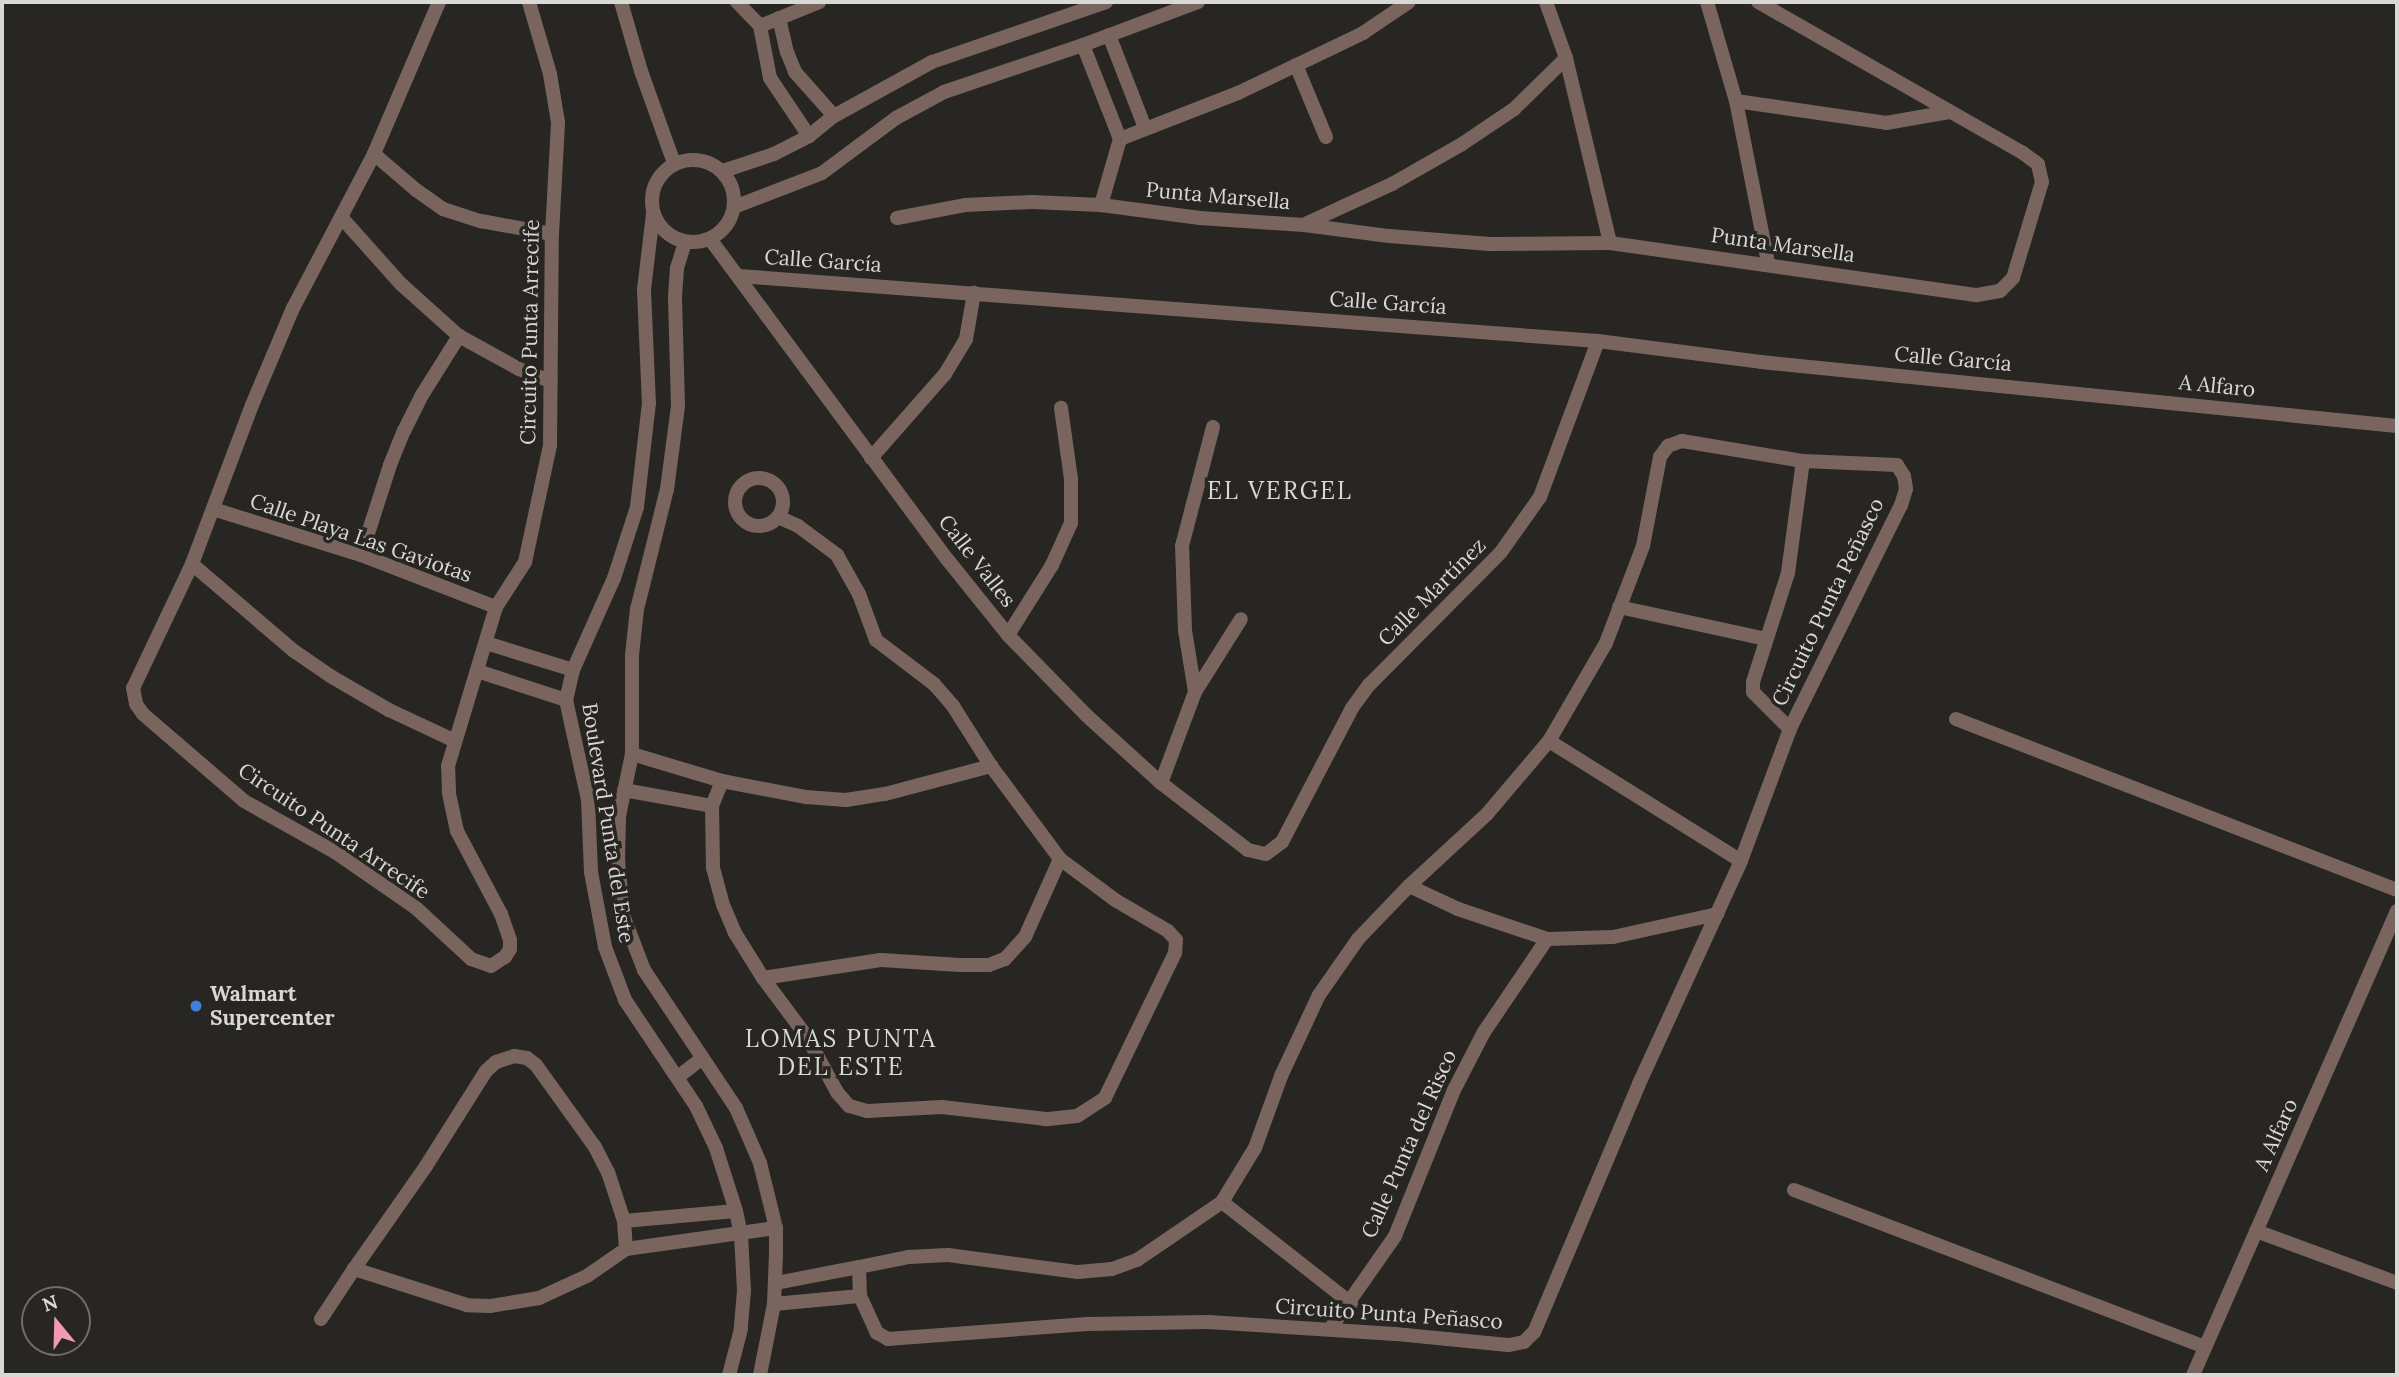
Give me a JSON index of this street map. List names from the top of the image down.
{
  "streets": {
    "street": [
      "Punta Marsella",
      "Calle García",
      "Circuito Punta Arrecife",
      "A Alfaro",
      "Calle Playa Las Gaviotas",
      "Calle Valles",
      "Calle Martínez",
      "Circuito Punta Peñasco",
      "Boulevard Punta del Este",
      "Calle Punta del Risco"
    ]
  },
  "crossings": [
    ["Calle García", "A Alfaro"],
    ["Calle García", "Calle Valles"],
    ["Calle García", "Calle Martínez"],
    ["Circuito Punta Arrecife", "Calle Playa Las Gaviotas"],
    ["Calle Valles", "Calle Martínez"],
    ["Calle Valles", "Boulevard Punta del Este"],
    ["Circuito Punta Peñasco", "Boulevard Punta del Este"],
    ["Circuito Punta Peñasco", "Calle Punta del Risco"]
  ],
  "districts": ["EL VERGEL", "LOMAS PUNTA DEL ESTE"],
  "places": ["Walmart Supercenter"],
  "north": "top"
}
